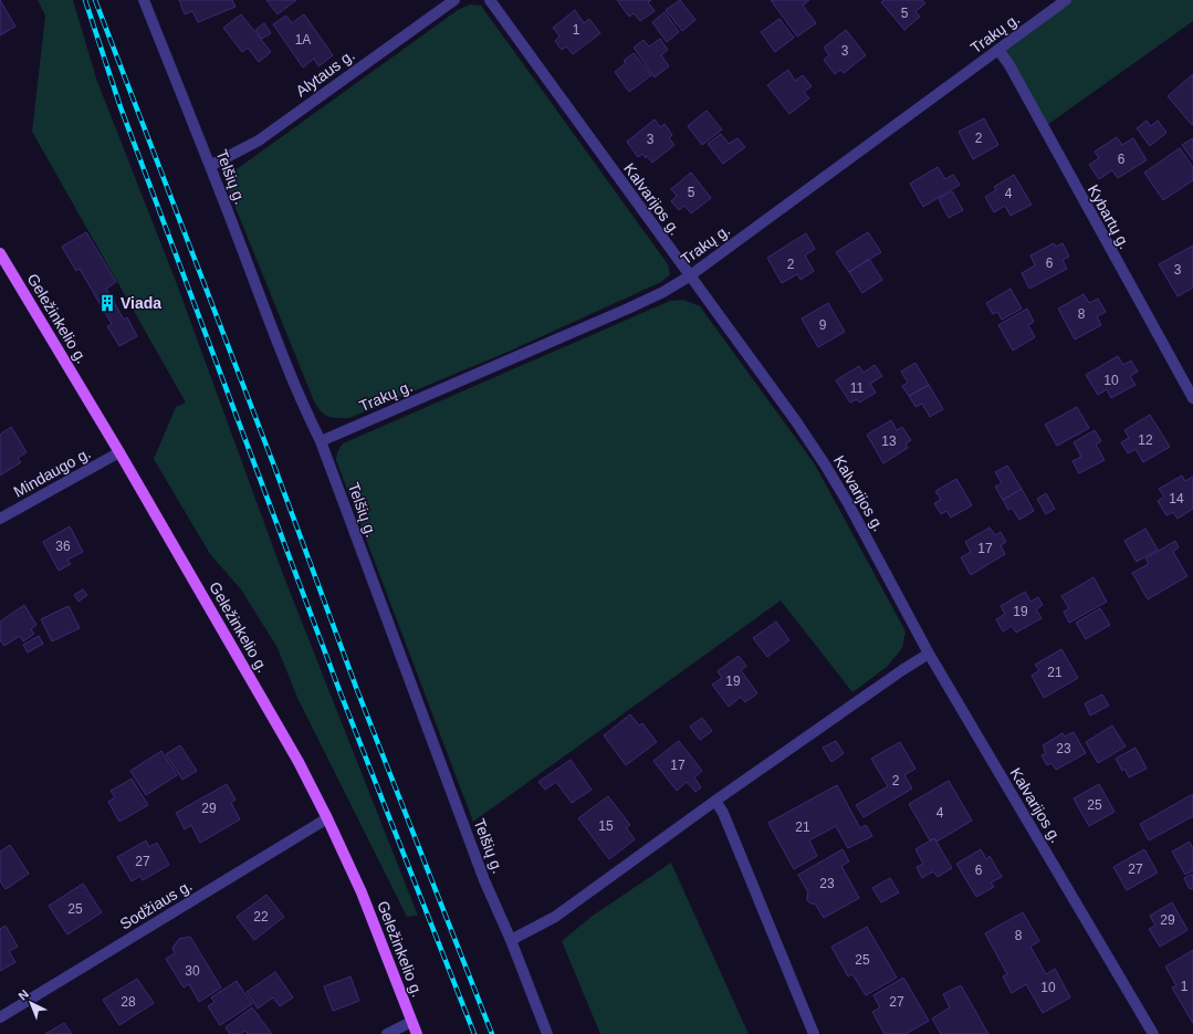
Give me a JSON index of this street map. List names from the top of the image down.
{
  "streets": {
    "main road": ["Geležinkelio g."],
    "street": [
      "Trakų g.",
      "Alytaus g.",
      "Telšių g.",
      "Kalvarijos g.",
      "Kybartų g.",
      "Mindaugo g.",
      "Sodžiaus g."
    ]
  },
  "crossings": [
    ["Trakų g.", "Telšių g."],
    ["Trakų g.", "Kalvarijos g."],
    ["Trakų g.", "Kybartų g."],
    ["Alytaus g.", "Telšių g."],
    ["Geležinkelio g.", "Mindaugo g."],
    ["Geležinkelio g.", "Sodžiaus g."]
  ],
  "places": {
    "building": ["Viada"]
  },
  "house_numbers": [
    "5",
    "1",
    "1A",
    "3",
    "2",
    "3",
    "6",
    "5",
    "4",
    "6",
    "2",
    "3",
    "8",
    "9",
    "10",
    "11",
    "12",
    "13",
    "14",
    "36",
    "17",
    "19",
    "21",
    "19",
    "23",
    "17",
    "2",
    "25",
    "29",
    "4",
    "15",
    "21",
    "27",
    "27",
    "6",
    "23",
    "25",
    "22",
    "29",
    "8",
    "25",
    "30",
    "1",
    "10",
    "28",
    "27"
  ],
  "north": "top left"
}
